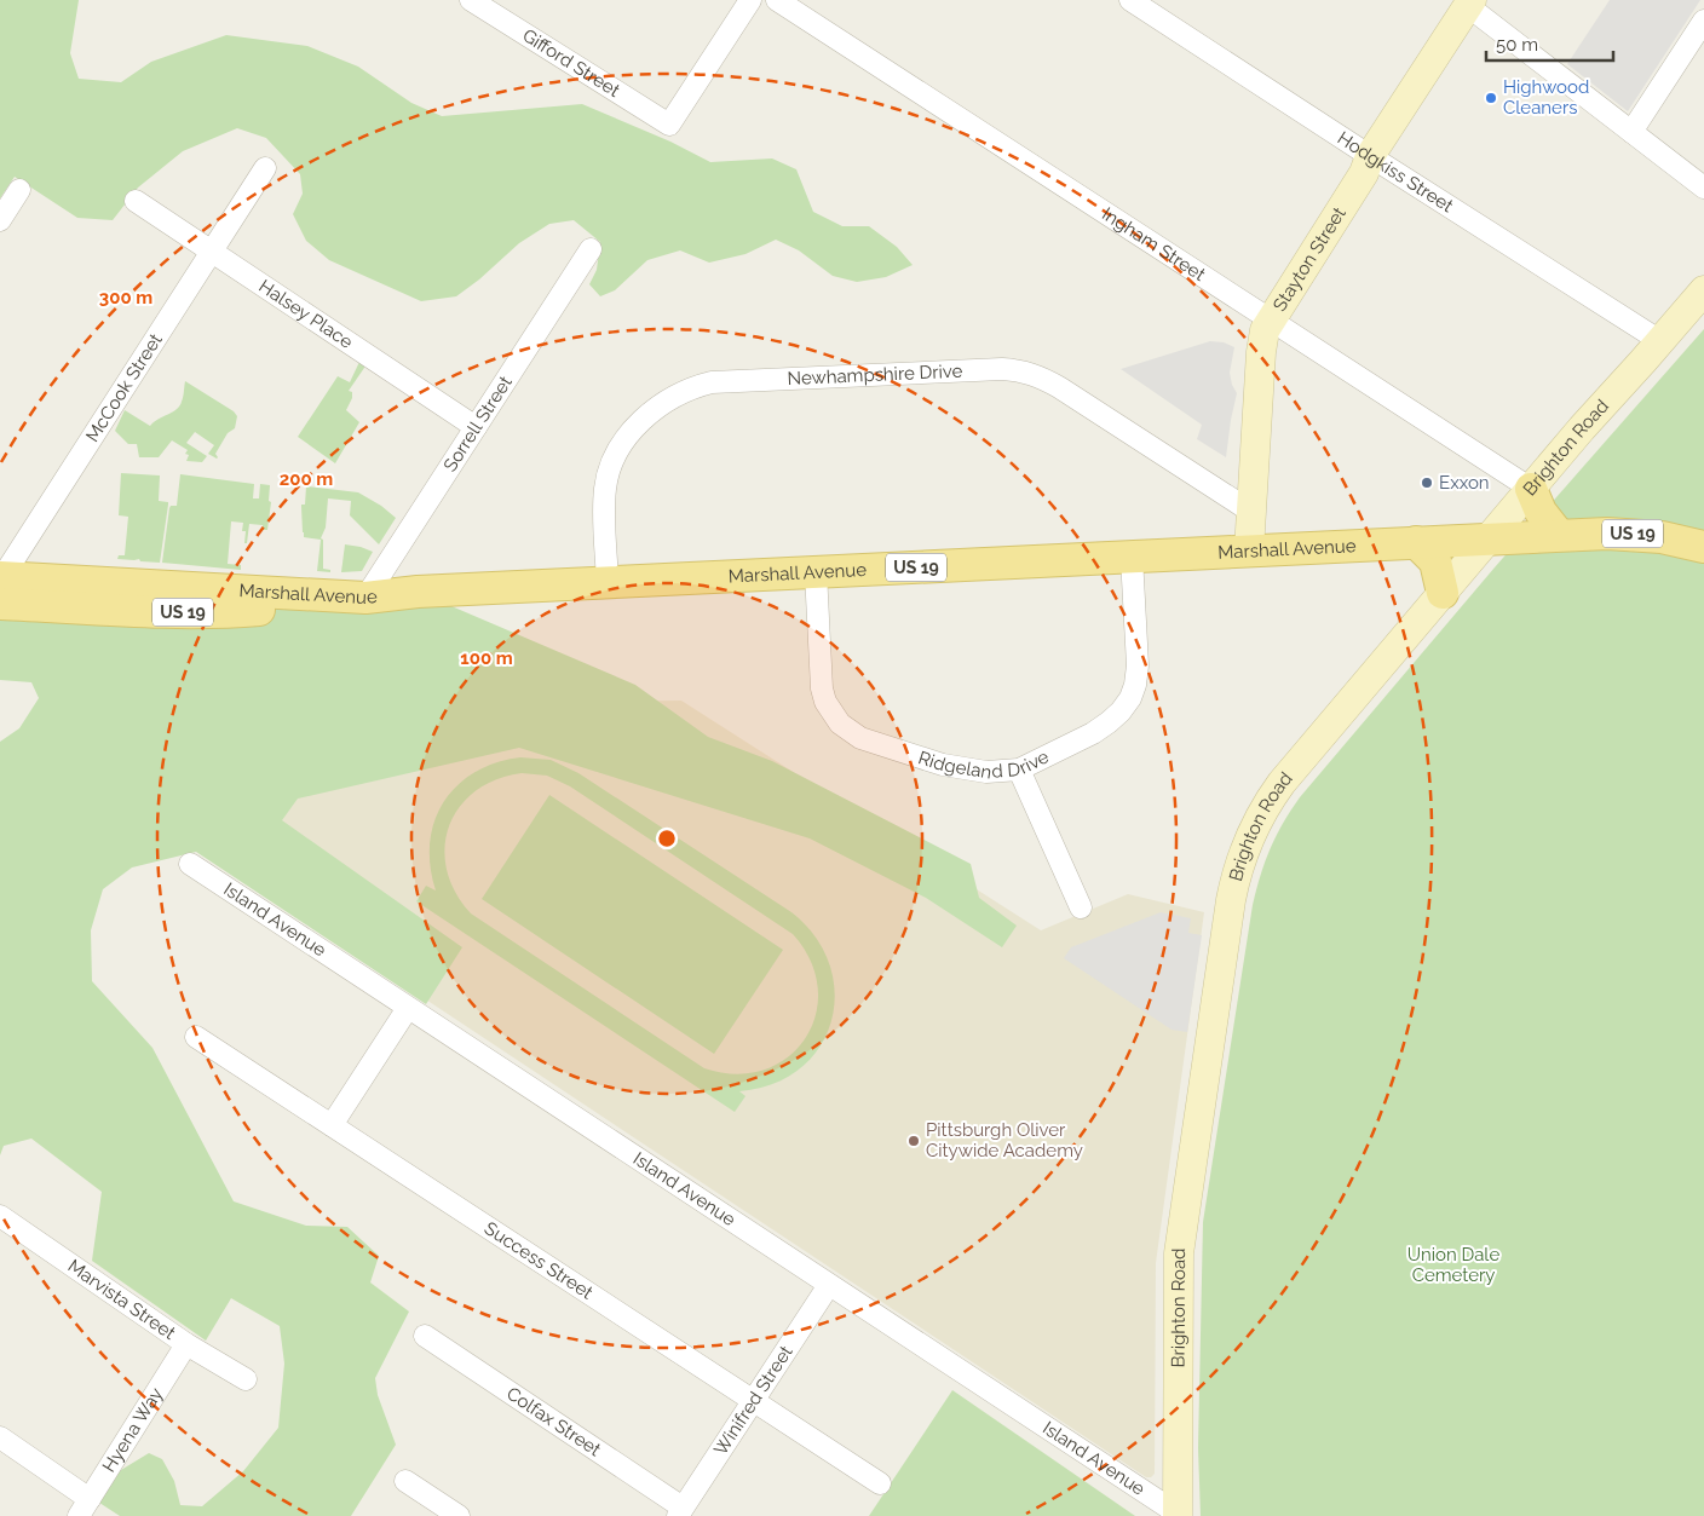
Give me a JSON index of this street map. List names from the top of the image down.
{
  "streets": {
    "main road": ["US 19", "Marshall Avenue"],
    "street": [
      "Gifford Street",
      "Hodgkiss Street",
      "Ingham Street",
      "Stayton Street",
      "Halsey Place",
      "Newhampshire Drive",
      "McCook Street",
      "Sorrell Street",
      "Brighton Road",
      "Ridgeland Drive",
      "Island Avenue",
      "Success Street",
      "Marvista Street",
      "Winifred Street",
      "Colfax Street",
      "Hyena Way"
    ]
  },
  "crossings": [
    ["Hodgkiss Street", "Stayton Street"],
    ["Hodgkiss Street", "Brighton Road"],
    ["Ingham Street", "Stayton Street"],
    ["Ingham Street", "Brighton Road"],
    ["Stayton Street", "Newhampshire Drive"],
    ["Stayton Street", "Marshall Avenue"],
    ["Halsey Place", "McCook Street"],
    ["Halsey Place", "Sorrell Street"],
    ["Newhampshire Drive", "Marshall Avenue"],
    ["McCook Street", "Marshall Avenue"],
    ["Sorrell Street", "Marshall Avenue"],
    ["Brighton Road", "Marshall Avenue"],
    ["Brighton Road", "Island Avenue"],
    ["Marshall Avenue", "Ridgeland Drive"],
    ["Island Avenue", "Winifred Street"],
    ["Success Street", "Winifred Street"],
    ["Marvista Street", "Hyena Way"],
    ["Winifred Street", "Colfax Street"]
  ],
  "parks": ["Union Dale Cemetery"],
  "places": ["Highwood Cleaners", "Exxon", "Pittsburgh Oliver Citywide Academy"],
  "scale_bar": "50 m",
  "rings": ["300 m", "200 m", "100 m"]
}
